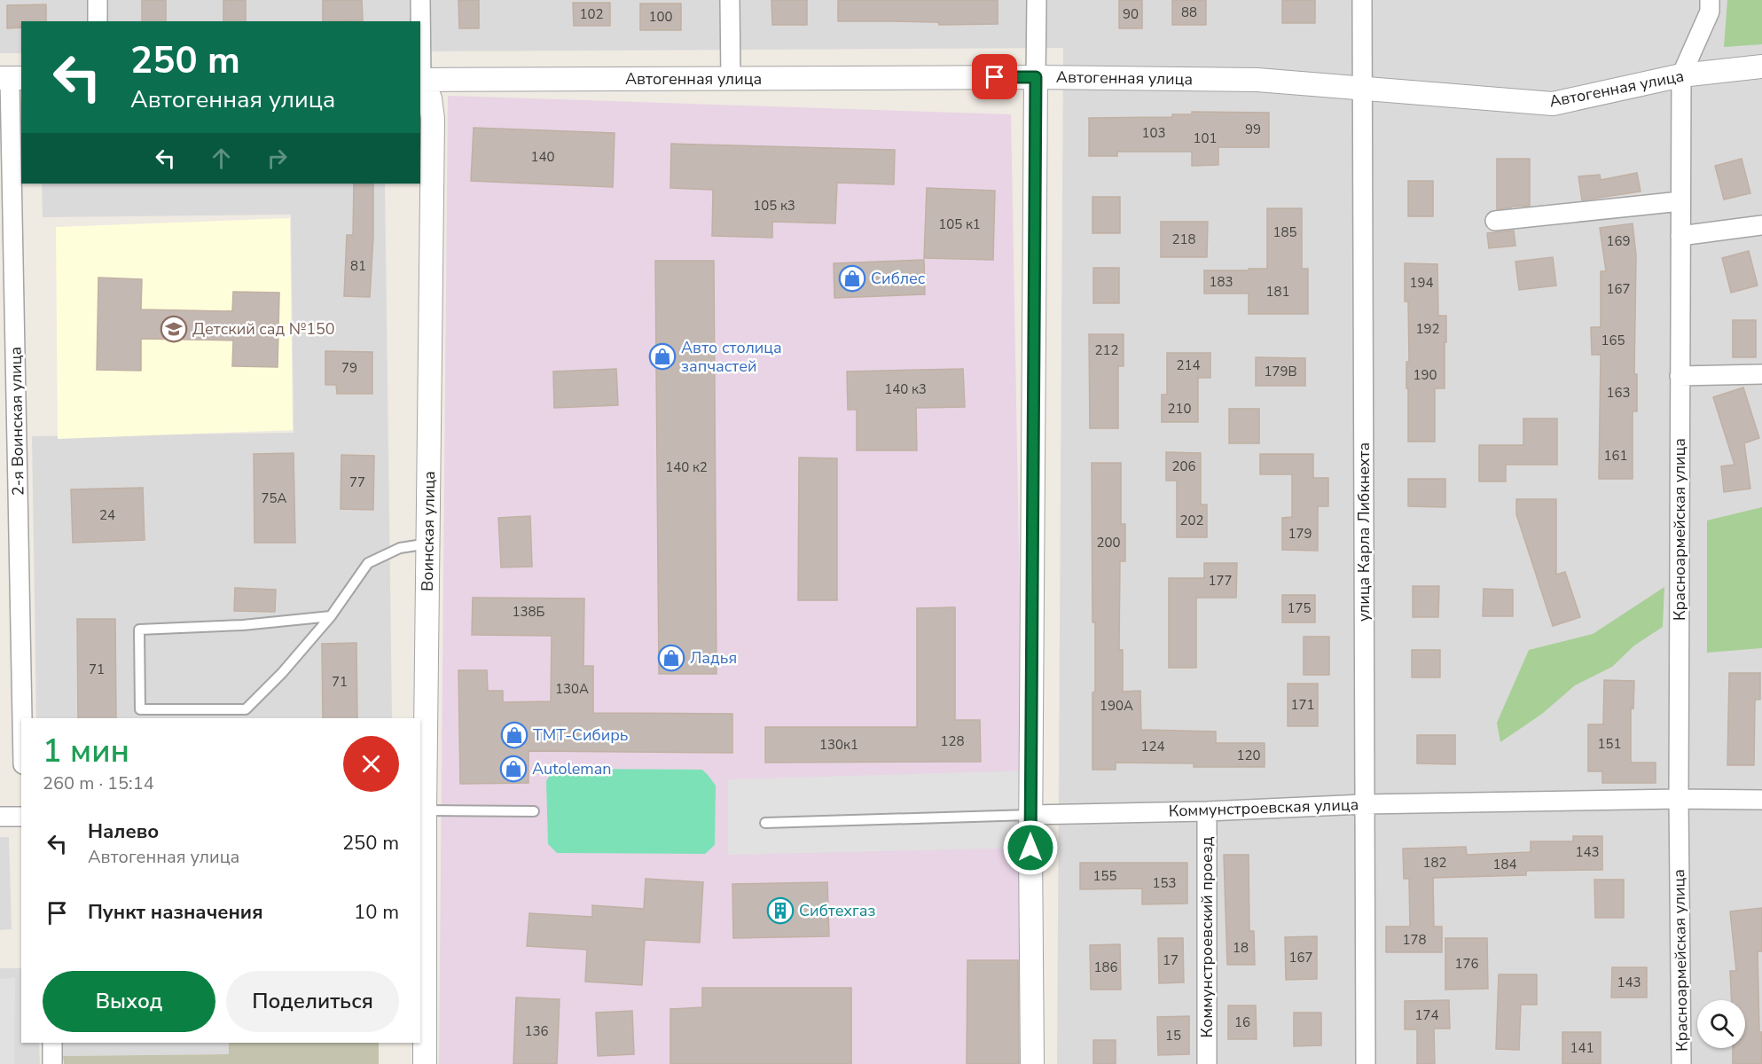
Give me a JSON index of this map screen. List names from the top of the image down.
{
  "streets": {
    "street": [
      "Автогенная улица",
      "2-я Воинская улица",
      "Красноармейская улица",
      "Воинская улица",
      "улица Карла Либкнехта",
      "Коммунстроевская улица",
      "Коммунстроевский проезд"
    ]
  },
  "crossings": [
    ["Автогенная улица", "Красноармейская улица"],
    ["Автогенная улица", "Воинская улица"],
    ["Автогенная улица", "улица Карла Либкнехта"],
    ["Красноармейская улица", "Коммунстроевская улица"],
    ["улица Карла Либкнехта", "Коммунстроевская улица"],
    ["Коммунстроевская улица", "Коммунстроевский проезд"]
  ],
  "places": {
    "shop": [
      "Сиблес",
      "Авто столица запчастей",
      "Ладья",
      "ТМТ-Сибирь",
      "Autoleman"
    ],
    "school or university": ["Детский сад №150"],
    "building": ["Сибтехгаз"]
  },
  "house_numbers": [
    "88",
    "102",
    "90",
    "100",
    "99",
    "103",
    "101",
    "140",
    "105 к3",
    "105 к1",
    "185",
    "218",
    "169",
    "81",
    "183",
    "194",
    "167",
    "181",
    "192",
    "165",
    "212",
    "214",
    "79",
    "179В",
    "190",
    "140 к3",
    "163",
    "210",
    "161",
    "206",
    "140 к2",
    "77",
    "75А",
    "24",
    "202",
    "179",
    "200",
    "177",
    "175",
    "138Б",
    "71",
    "71",
    "130А",
    "171",
    "190А",
    "128",
    "151",
    "130к1",
    "124",
    "120",
    "143",
    "182",
    "184",
    "155",
    "153",
    "178",
    "18",
    "167",
    "17",
    "176",
    "186",
    "143",
    "174",
    "16",
    "136",
    "15",
    "141"
  ],
  "page": {
    "turn": ["250 m", "Автогенная улица"],
    "heading": ["1 мин", "260 m · 15:14"],
    "list": [
      {
        "name": "Налево",
        "note": "Автогенная улица",
        "value": "250 m"
      },
      {
        "name": "Пункт назначения",
        "value": "10 m"
      }
    ],
    "buttons": ["Выход", "Поделиться"]
  }
}
